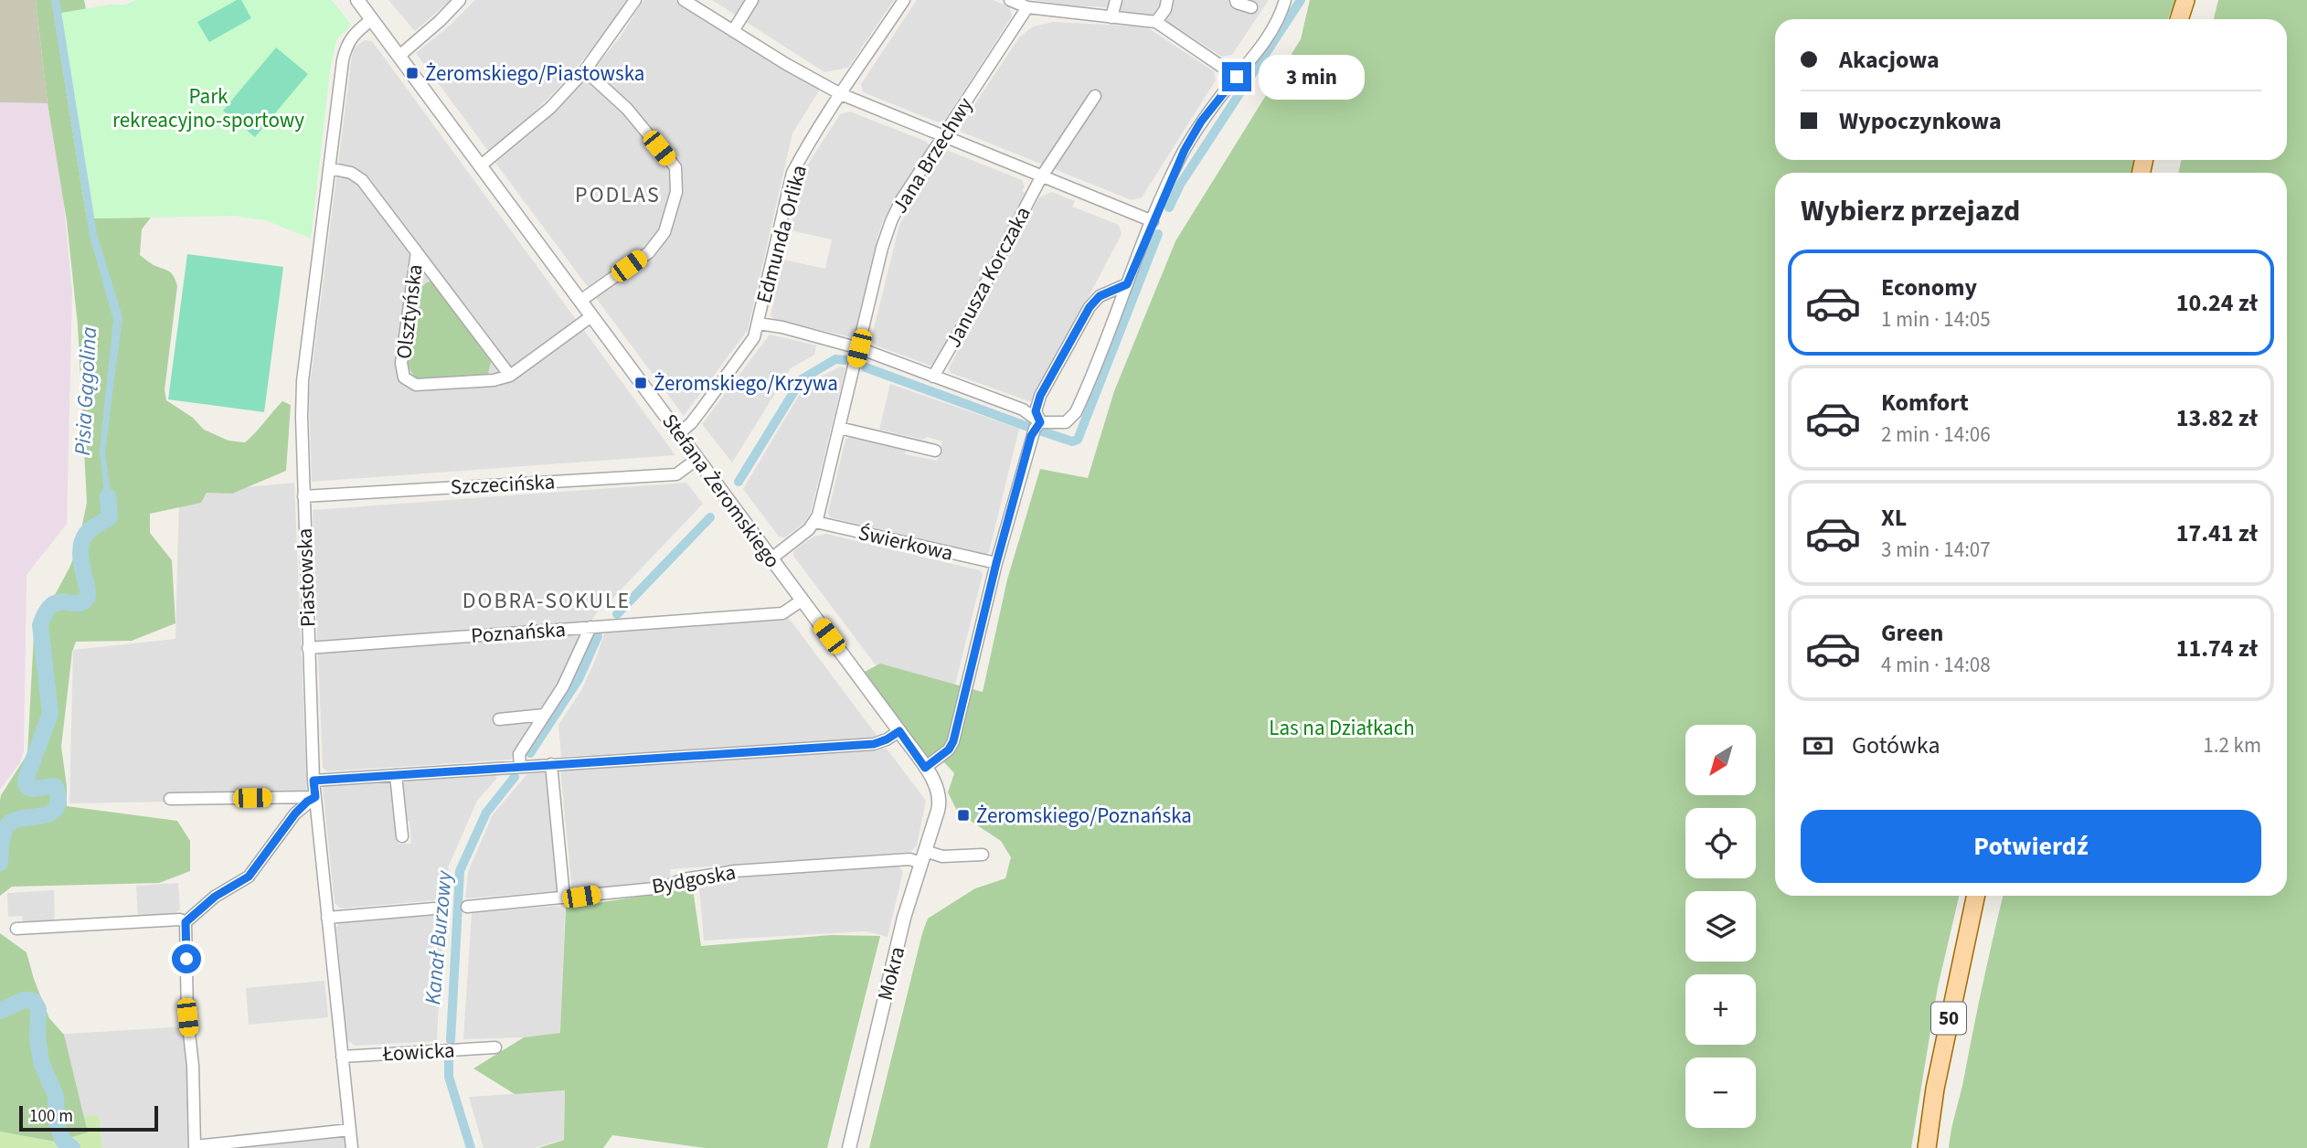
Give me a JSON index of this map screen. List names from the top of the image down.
{
  "streets": {
    "main road": ["50"],
    "street": [
      "Jana Brzechwy",
      "Edmunda Orlika",
      "Janusza Korczaka",
      "Olsztyńska",
      "Szczecińska",
      "Stefana Żeromskiego",
      "Świerkowa",
      "Piastowska",
      "Poznańska",
      "Bydgoska",
      "Mokra",
      "Łowicka"
    ]
  },
  "crossings": [
    ["Jana Brzechwy", "Świerkowa"],
    ["Edmunda Orlika", "Stefana Żeromskiego"],
    ["Olsztyńska", "Stefana Żeromskiego"],
    ["Olsztyńska", "Piastowska"],
    ["Szczecińska", "Stefana Żeromskiego"],
    ["Szczecińska", "Piastowska"],
    ["Stefana Żeromskiego", "Piastowska"],
    ["Stefana Żeromskiego", "Poznańska"],
    ["Stefana Żeromskiego", "Mokra"],
    ["Piastowska", "Poznańska"],
    ["Piastowska", "Łowicka"],
    ["Bydgoska", "Mokra"]
  ],
  "districts": ["PODLAS", "DOBRA-SOKULE"],
  "water": ["Pisia Gągolina", "Kanał Burzowy"],
  "parks": ["Park rekreacyjno-sportowy", "Las na Działkach"],
  "places": {
    "transit": ["Żeromskiego/Piastowska", "Żeromskiego/Krzywa", "Żeromskiego/Poznańska"]
  },
  "scale_bar": "100 m",
  "north": "bottom left",
  "page": {
    "banner": ["Akacjowa", "Wypoczynkowa"],
    "bubble": "3 min",
    "heading": "Wybierz przejazd",
    "list": [
      {
        "name": "Economy",
        "note": "1 min · 14:05",
        "value": "10.24 zł"
      },
      {
        "name": "Komfort",
        "note": "2 min · 14:06",
        "value": "13.82 zł"
      },
      {
        "name": "XL",
        "note": "3 min · 14:07",
        "value": "17.41 zł"
      },
      {
        "name": "Green",
        "note": "4 min · 14:08",
        "value": "11.74 zł"
      }
    ],
    "pay": ["Gotówka", "1.2 km"],
    "map_buttons": ["+", "−"],
    "buttons": "Potwierdź",
    "scale": "100 m"
  }
}
